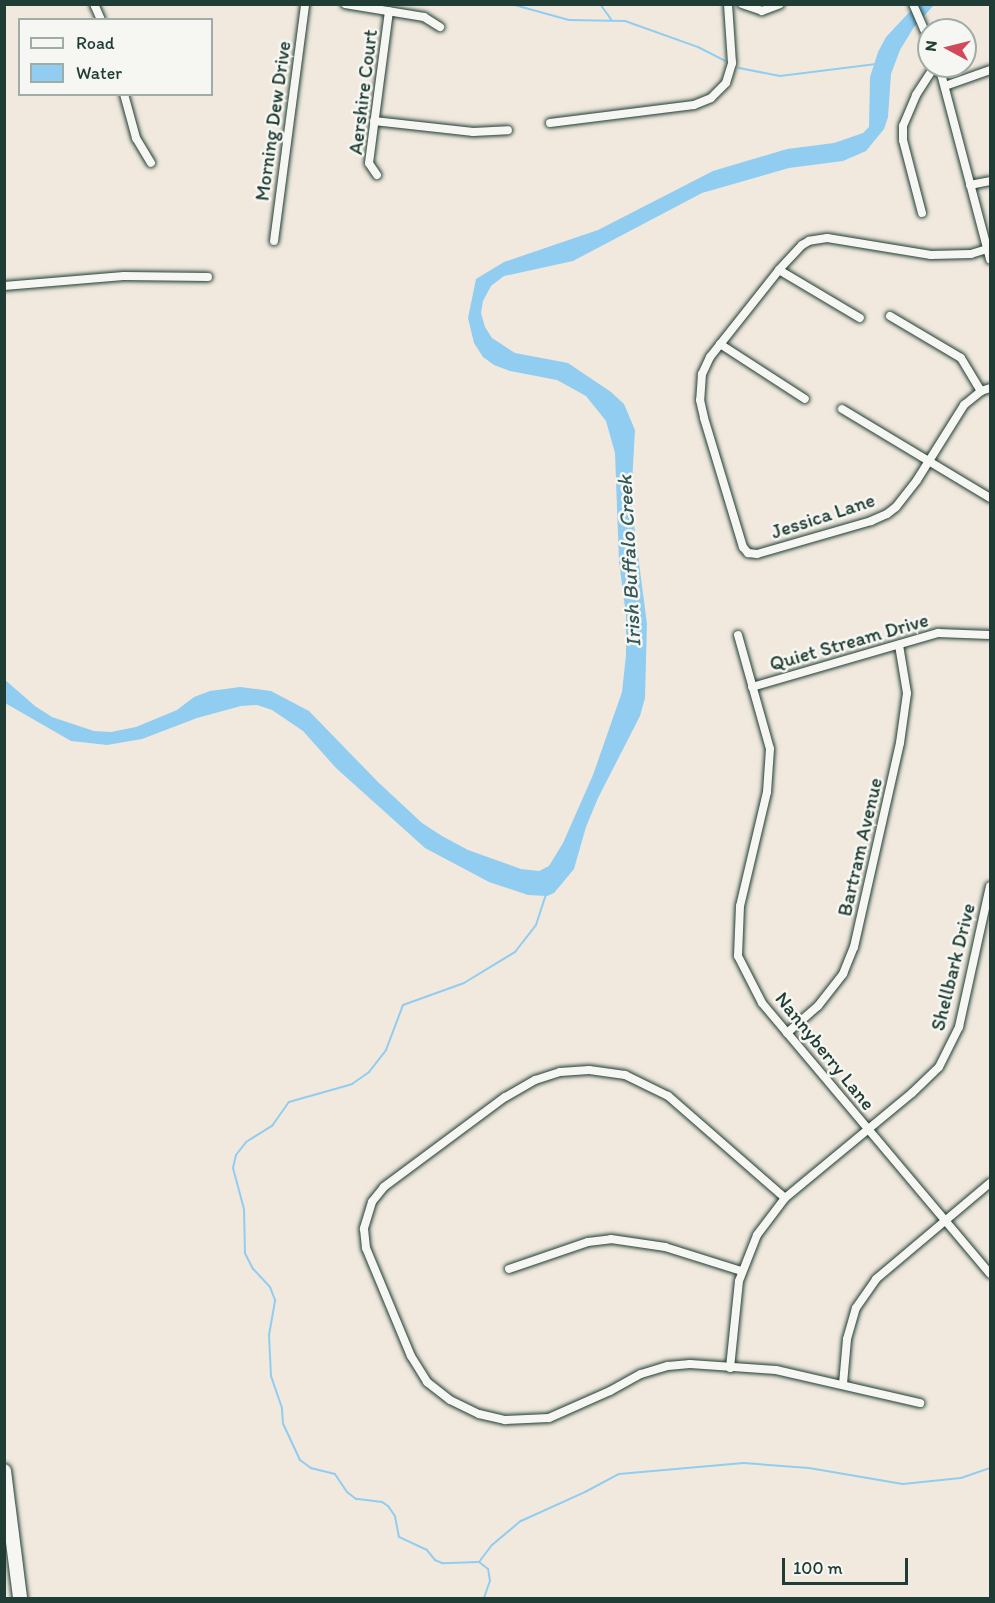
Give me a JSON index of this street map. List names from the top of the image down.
{
  "streets": {
    "street": [
      "Aershire Court",
      "Morning Dew Drive",
      "Jessica Lane",
      "Quiet Stream Drive",
      "Bartram Avenue",
      "Shellbark Drive",
      "Nannyberry Lane"
    ]
  },
  "crossings": [
    ["Quiet Stream Drive", "Bartram Avenue"],
    ["Quiet Stream Drive", "Nannyberry Lane"],
    ["Bartram Avenue", "Nannyberry Lane"],
    ["Shellbark Drive", "Nannyberry Lane"]
  ],
  "water": ["Irish Buffalo Creek"],
  "legend": ["Road", "Water"],
  "scale_bar": "100 m",
  "north": "left"
}
